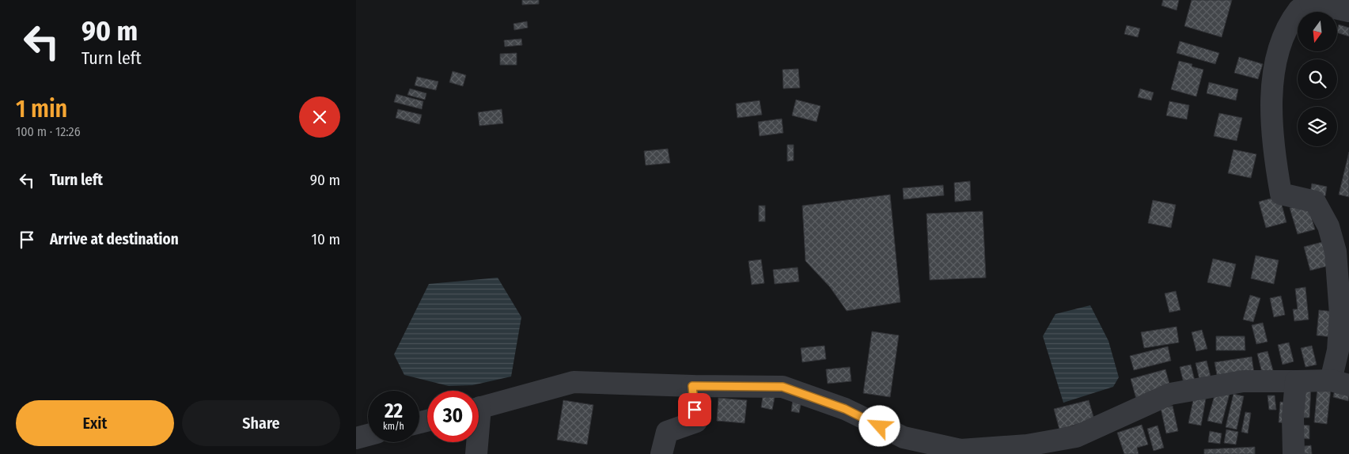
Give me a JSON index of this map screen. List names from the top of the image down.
{
  "north": "bottom",
  "page": {
    "turn": ["90 m", "Turn left"],
    "heading": ["1 min", "100 m · 12:26"],
    "list": [
      {
        "name": "Turn left",
        "value": "90 m"
      },
      {
        "name": "Arrive at destination",
        "value": "10 m"
      }
    ],
    "speed": "22 km/h",
    "limit": "30",
    "buttons": ["Exit", "Share"]
  }
}
